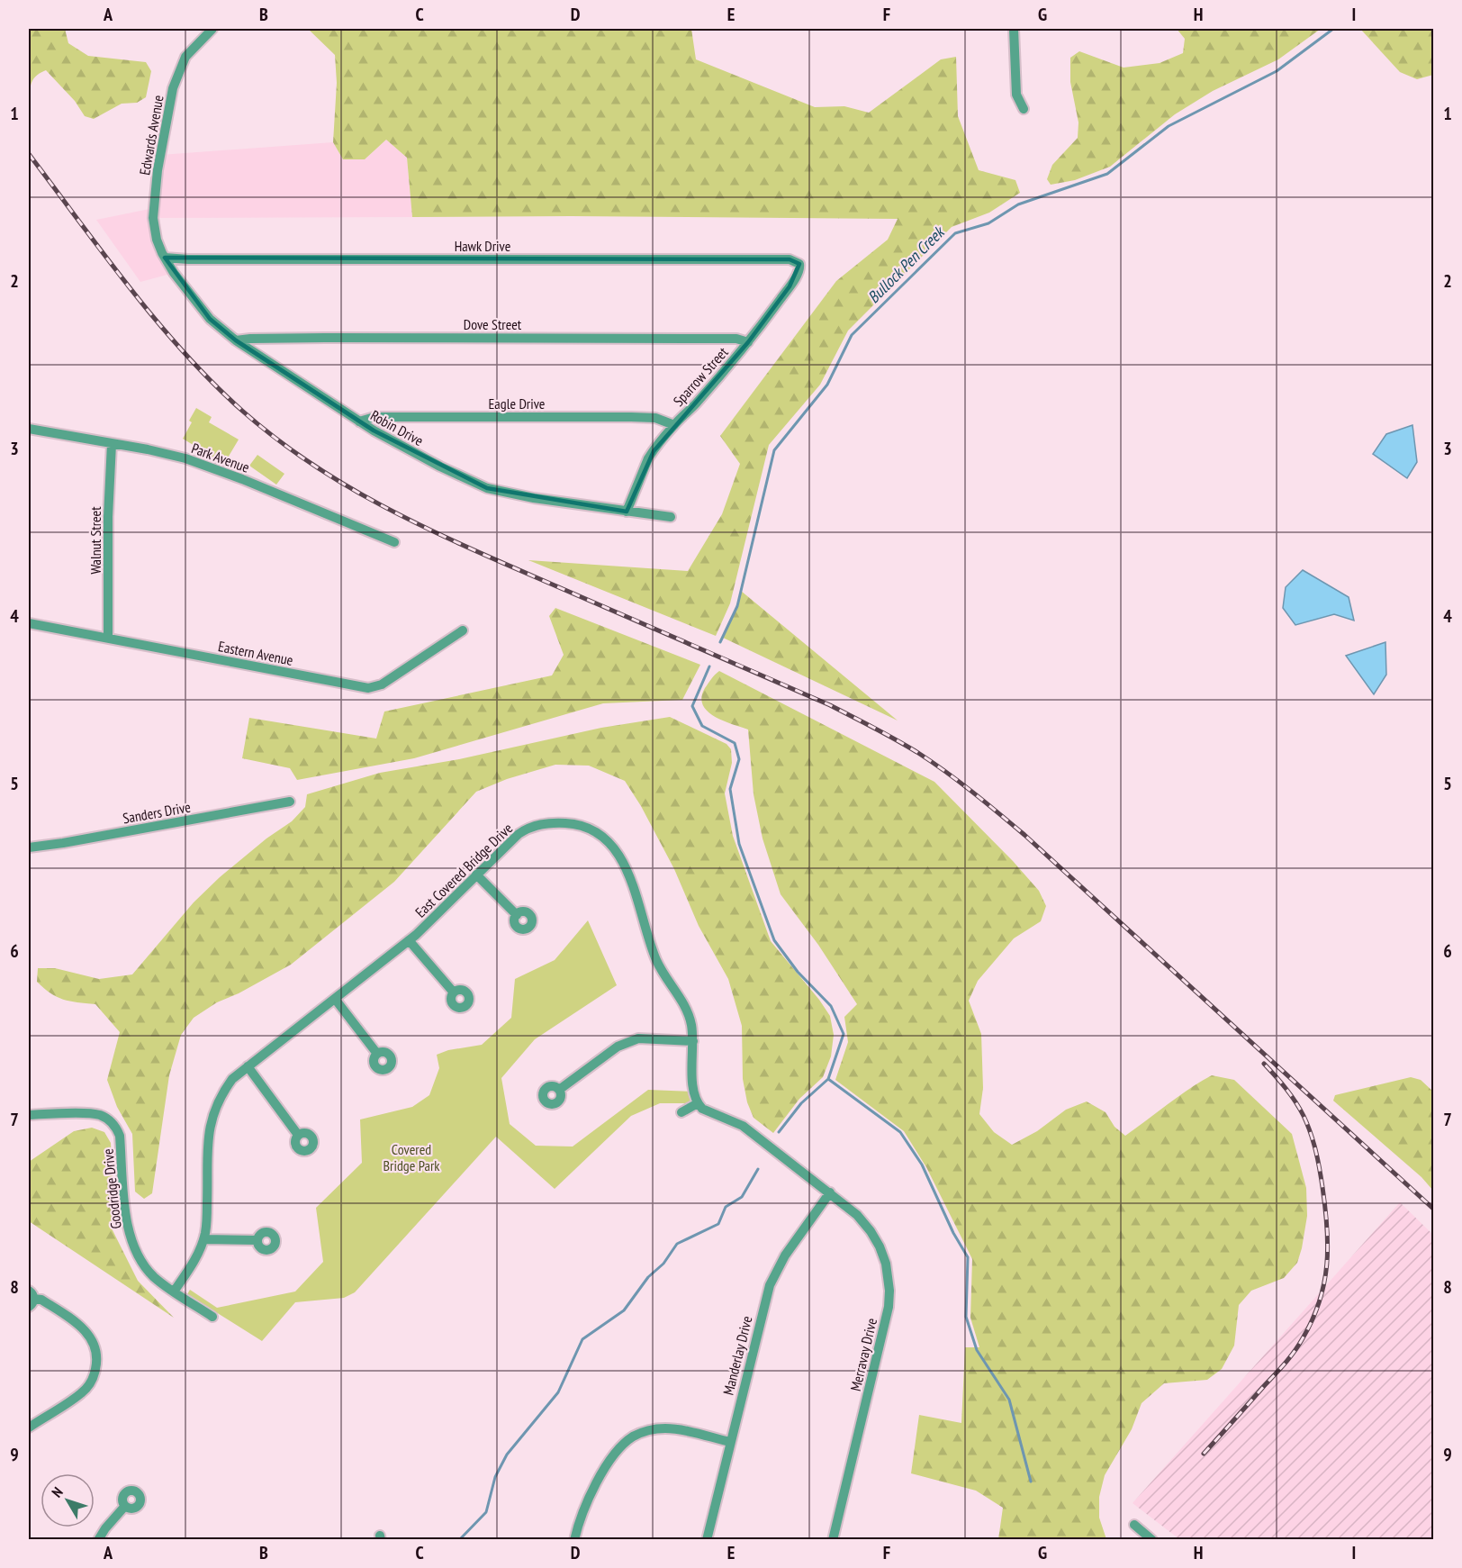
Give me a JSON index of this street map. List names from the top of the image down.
{
  "streets": {
    "street": [
      "Edwards Avenue",
      "Hawk Drive",
      "Dove Street",
      "Sparrow Street",
      "Eagle Drive",
      "Robin Drive",
      "Park Avenue",
      "Walnut Street",
      "Eastern Avenue",
      "Sanders Drive",
      "East Covered Bridge Drive",
      "Goodridge Drive",
      "Merravay Drive",
      "Manderlay Drive"
    ]
  },
  "crossings": [
    ["Edwards Avenue", "Hawk Drive"],
    ["Edwards Avenue", "Robin Drive"],
    ["Hawk Drive", "Sparrow Street"],
    ["Hawk Drive", "Robin Drive"],
    ["Dove Street", "Sparrow Street"],
    ["Dove Street", "Robin Drive"],
    ["Sparrow Street", "Eagle Drive"],
    ["Sparrow Street", "Robin Drive"],
    ["Eagle Drive", "Robin Drive"],
    ["Park Avenue", "Walnut Street"],
    ["Walnut Street", "Eastern Avenue"],
    ["East Covered Bridge Drive", "Goodridge Drive"],
    ["Merravay Drive", "Manderlay Drive"]
  ],
  "water": ["Bullock Pen Creek"],
  "parks": ["Covered Bridge Park"],
  "north": "top left",
  "grid": {
    "columns": [
      "A",
      "B",
      "C",
      "D",
      "E",
      "F",
      "G",
      "H",
      "I"
    ],
    "rows": [
      "1",
      "2",
      "3",
      "4",
      "5",
      "6",
      "7",
      "8",
      "9"
    ]
  }
}
